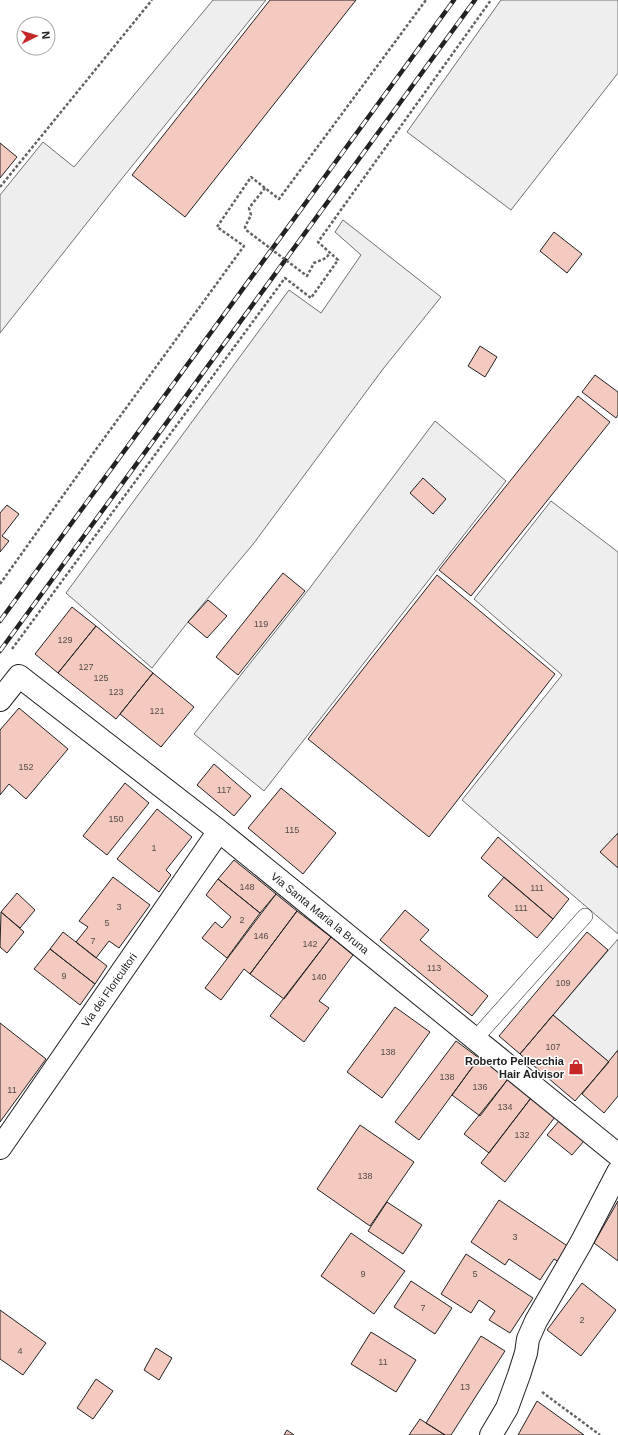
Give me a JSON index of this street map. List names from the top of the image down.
{
  "streets": {
    "street": ["Via Santa Maria la Bruna", "Via dei Floricultori"]
  },
  "crossings": [
    ["Via Santa Maria la Bruna", "Via dei Floricultori"]
  ],
  "places": {
    "shop": ["Roberto Pellecchia Hair Advisor"]
  },
  "house_numbers": [
    "119",
    "129",
    "127",
    "125",
    "123",
    "121",
    "152",
    "117",
    "150",
    "115",
    "1",
    "148",
    "111",
    "3",
    "111",
    "2",
    "5",
    "146",
    "7",
    "142",
    "113",
    "9",
    "140",
    "109",
    "107",
    "138",
    "138",
    "136",
    "11",
    "134",
    "132",
    "138",
    "3",
    "9",
    "5",
    "7",
    "2",
    "4",
    "11",
    "13"
  ],
  "north": "right"
}
